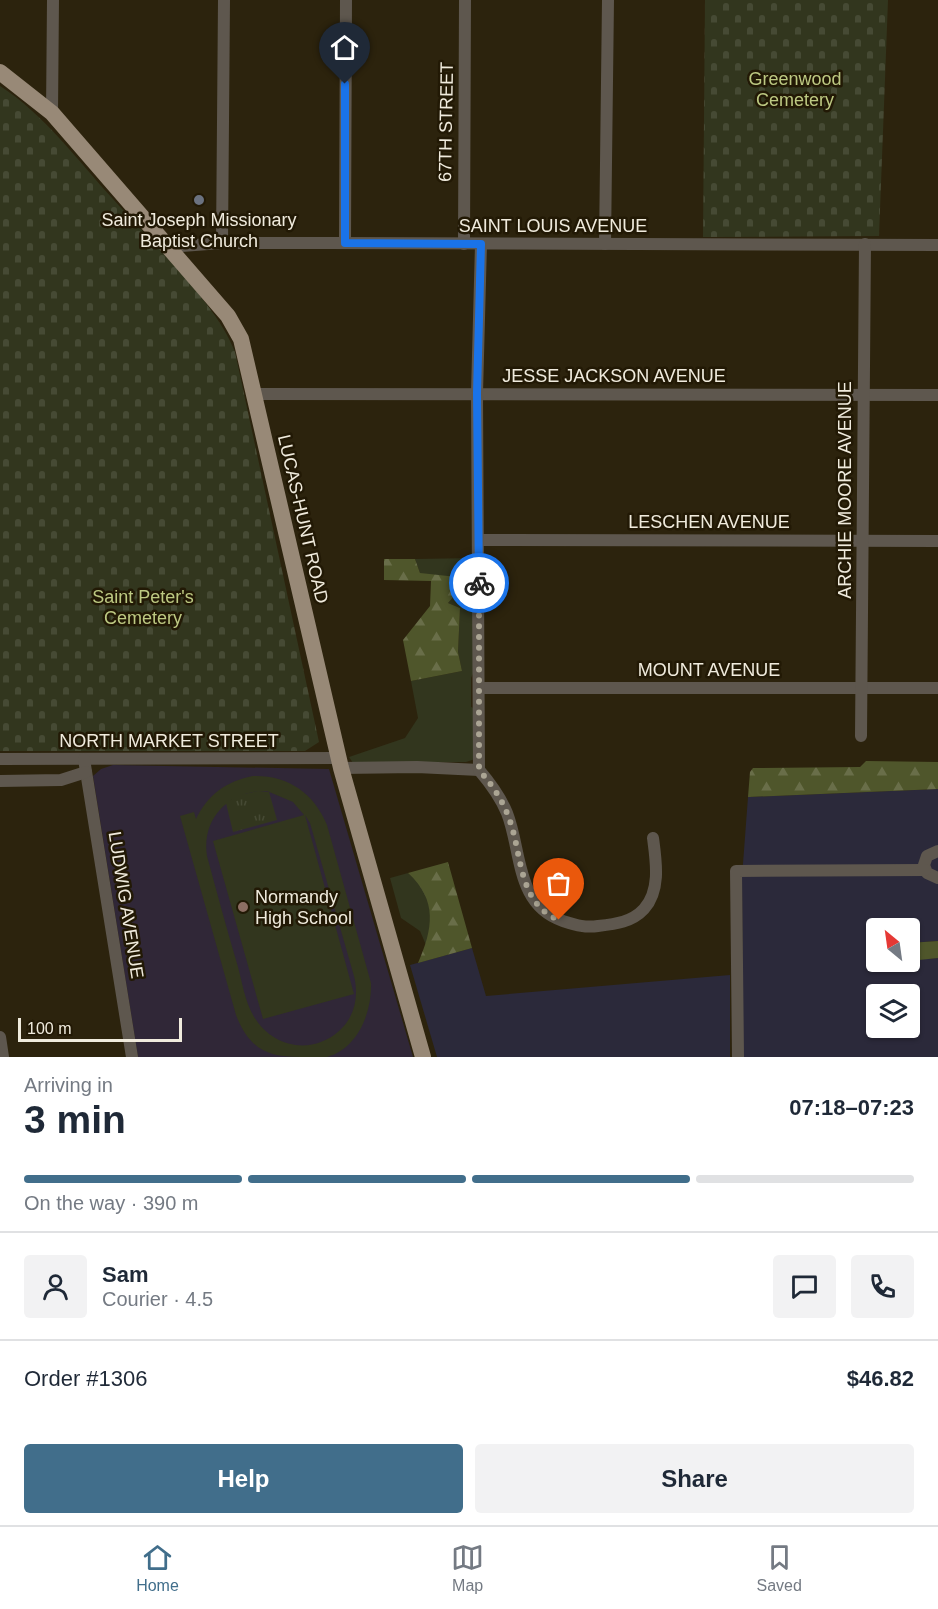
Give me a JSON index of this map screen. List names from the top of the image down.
{
  "streets": {
    "main road": ["LUCAS-HUNT ROAD"],
    "street": [
      "67TH STREET",
      "SAINT LOUIS AVENUE",
      "JESSE JACKSON AVENUE",
      "ARCHIE MOORE AVENUE",
      "LESCHEN AVENUE",
      "MOUNT AVENUE",
      "NORTH MARKET STREET",
      "LUDWIG AVENUE"
    ]
  },
  "crossings": [
    ["67TH STREET", "SAINT LOUIS AVENUE"],
    ["SAINT LOUIS AVENUE", "ARCHIE MOORE AVENUE"],
    ["SAINT LOUIS AVENUE", "LUCAS-HUNT ROAD"],
    ["JESSE JACKSON AVENUE", "ARCHIE MOORE AVENUE"],
    ["JESSE JACKSON AVENUE", "LUCAS-HUNT ROAD"],
    ["ARCHIE MOORE AVENUE", "LESCHEN AVENUE"],
    ["ARCHIE MOORE AVENUE", "MOUNT AVENUE"],
    ["LUCAS-HUNT ROAD", "NORTH MARKET STREET"],
    ["NORTH MARKET STREET", "LUDWIG AVENUE"]
  ],
  "parks": ["Greenwood Cemetery", "Saint Peter's Cemetery"],
  "places": ["Saint Joseph Missionary Baptist Church", "Normandy High School"],
  "scale_bar": "100 m",
  "north": "top left",
  "page": {
    "scale": "100 m",
    "heading": ["3 min", "Arriving in", "07:18–07:23"],
    "panel": [
      "Sam",
      "Courier · 4.5",
      "Order #1306",
      "$46.82"
    ],
    "bar": "On the way · 390 m",
    "buttons": ["Help", "Share"],
    "tabs": ["Home", "Map", "Saved"]
  }
}
